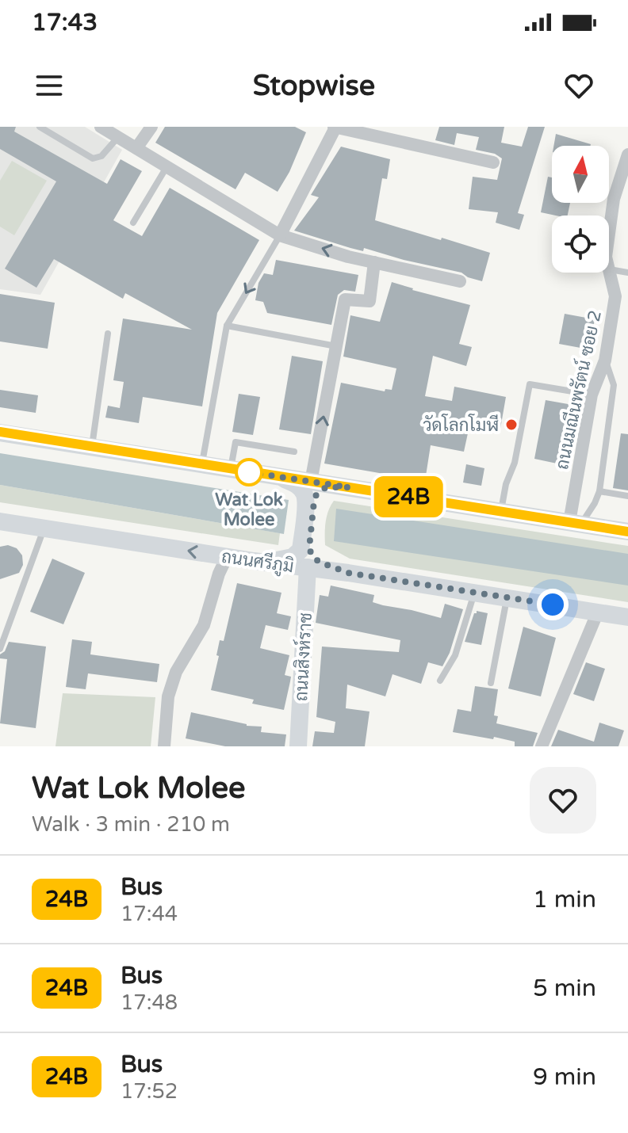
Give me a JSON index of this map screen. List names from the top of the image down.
{
  "streets": {
    "main road": ["ถนนศรีภูมิ", "ถนนสิงห์ราช"],
    "street": ["ถนนมณีนพรัตน์ ซอย 2"]
  },
  "crossings": [
    ["ถนนศรีภูมิ", "ถนนสิงห์ราช"]
  ],
  "places": ["วัดโลกโมฬี", "Wat Lok Molee"],
  "lines": ["bus line 24B"],
  "north": "top",
  "page": {
    "status": "17:43",
    "header": "Stopwise",
    "on_map": "24B",
    "heading": ["Wat Lok Molee", "Walk · 3 min · 210 m"],
    "list": [
      {
        "mark": "24B",
        "name": "Bus",
        "note": "17:44",
        "value": "1 min"
      },
      {
        "mark": "24B",
        "name": "Bus",
        "note": "17:48",
        "value": "5 min"
      },
      {
        "mark": "24B",
        "name": "Bus",
        "note": "17:52",
        "value": "9 min"
      }
    ]
  }
}
